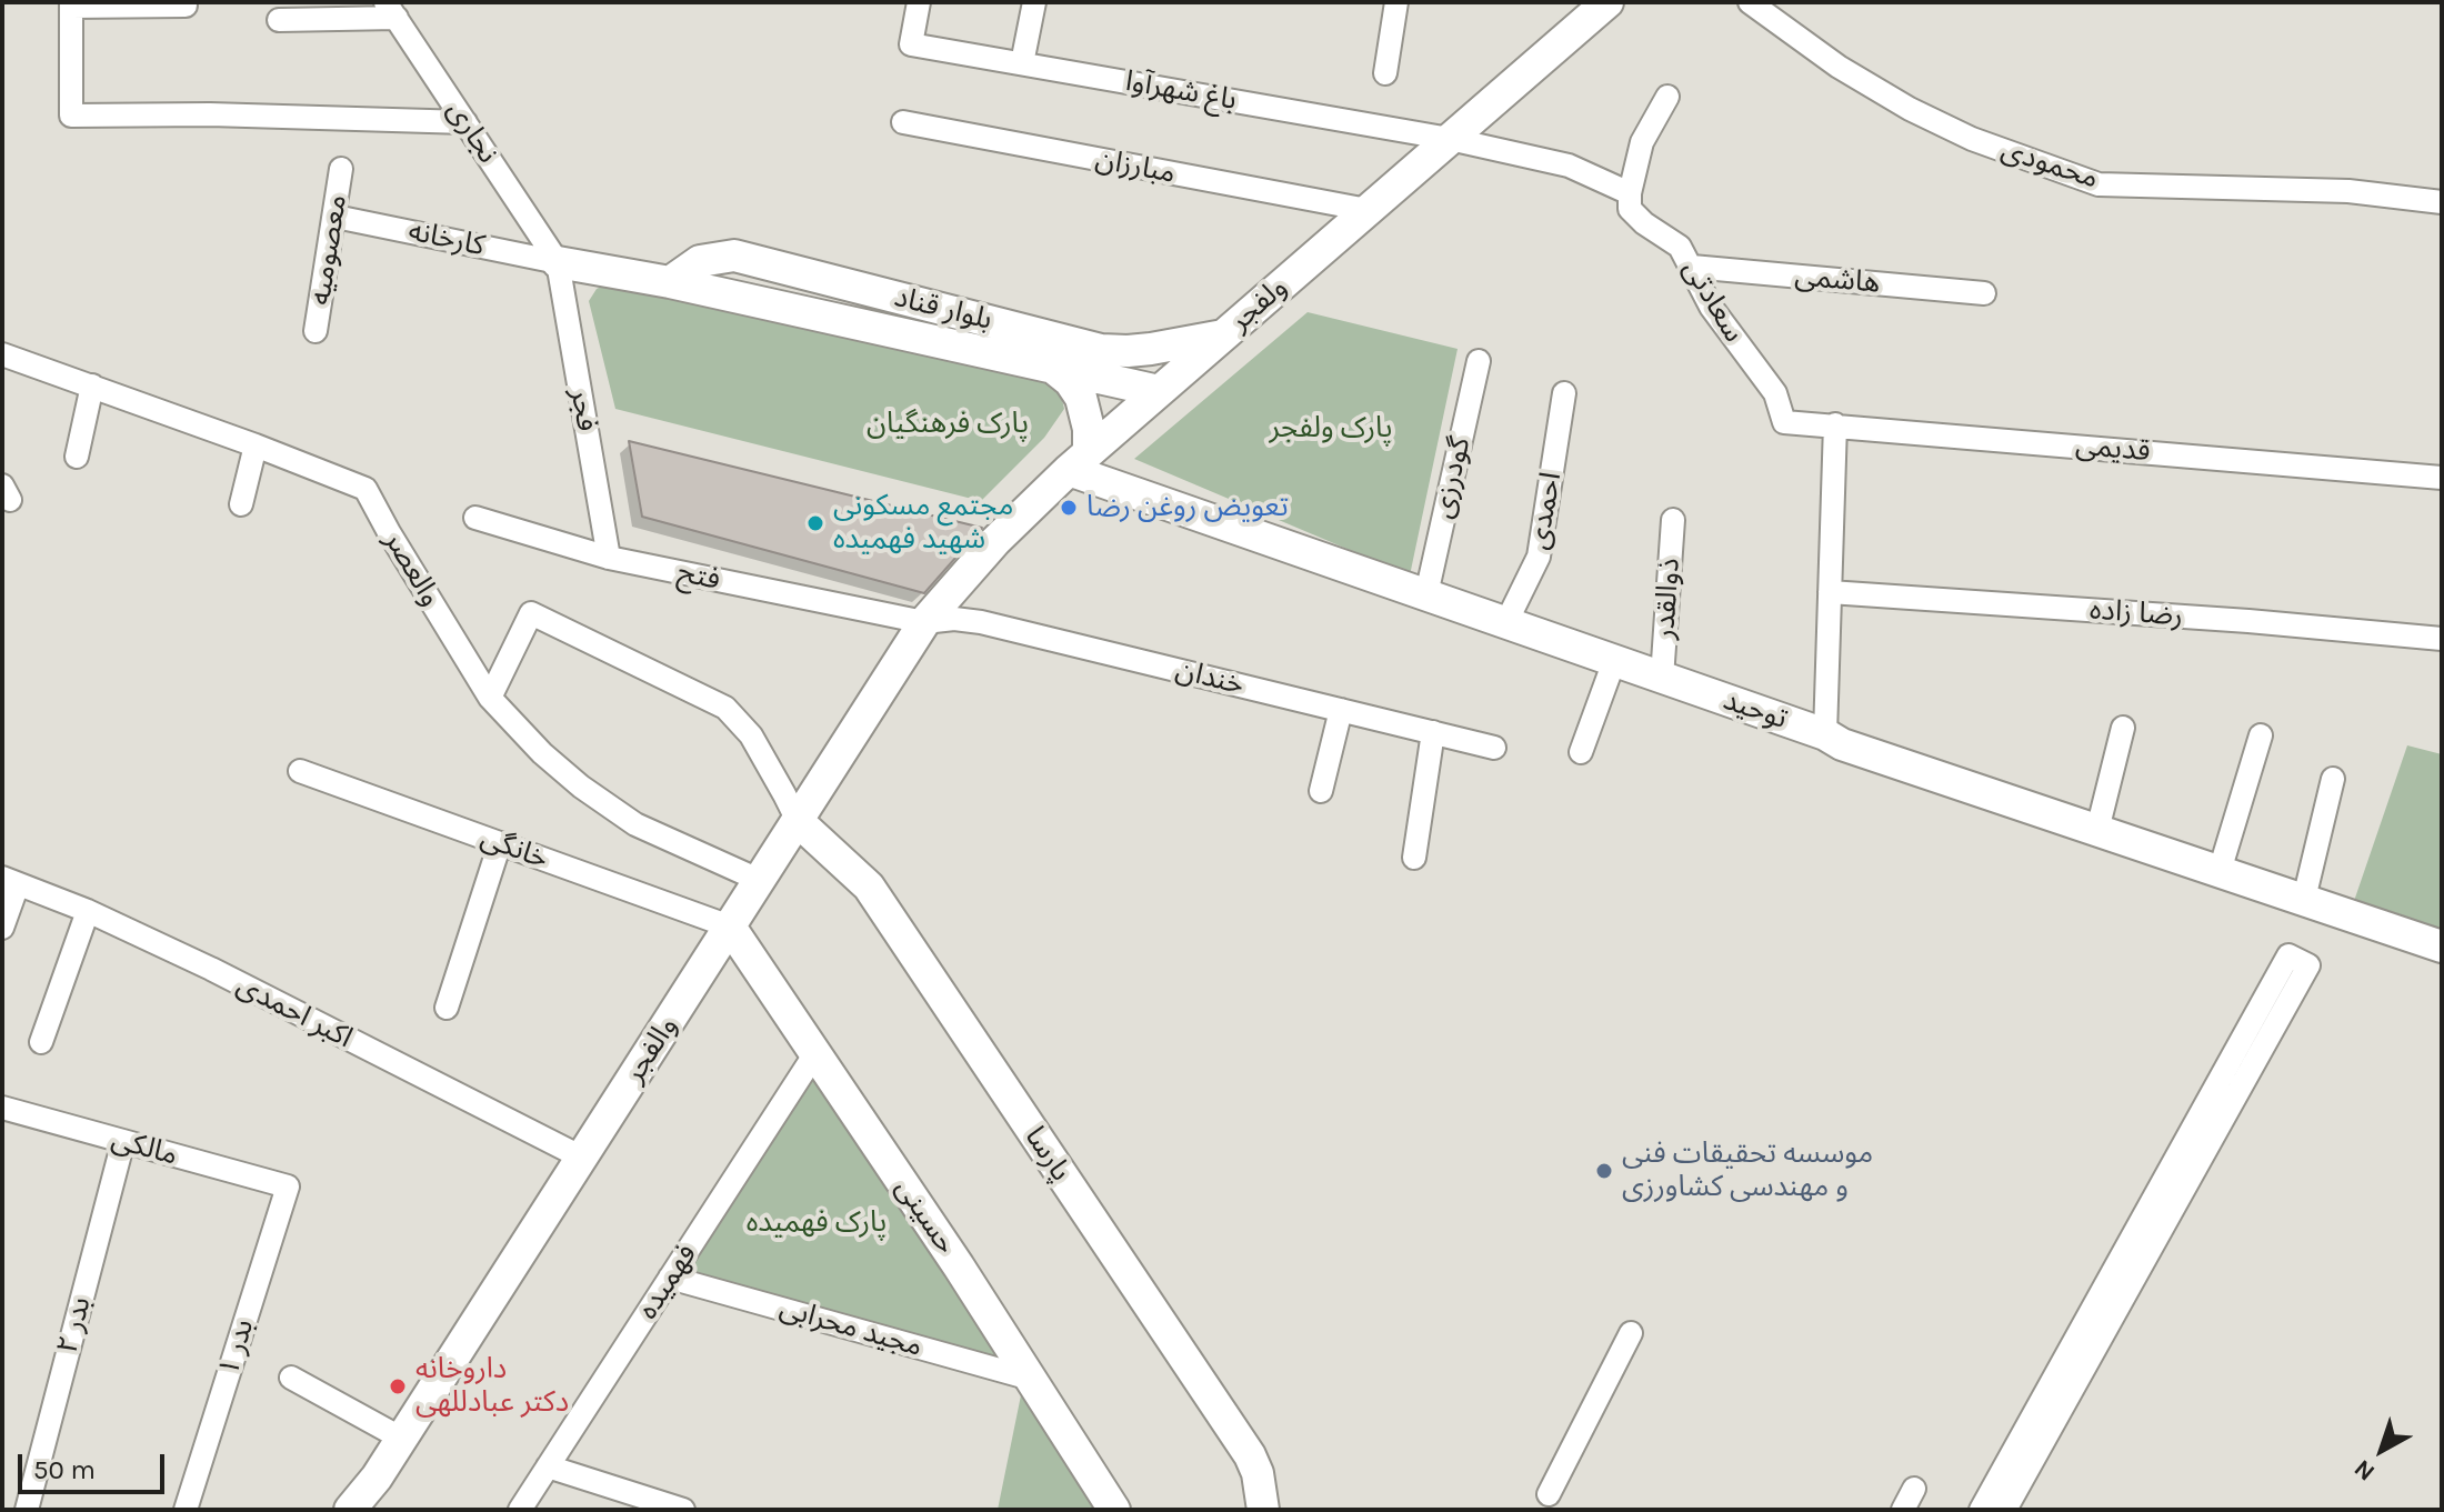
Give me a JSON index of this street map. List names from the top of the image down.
{
  "streets": {
    "street": [
      "باغ شهرآوا",
      "نجاری",
      "محمودی",
      "مبارزان",
      "کارخانه",
      "معصومیه",
      "هاشمی",
      "سعادتی",
      "ولفجر",
      "بلوار قناد",
      "فجر",
      "قدیمی",
      "گودرزی",
      "احمدی",
      "والعصر",
      "فتح",
      "ذوالقدر",
      "رضا زاده",
      "خندان",
      "توحید",
      "خانگی",
      "اکبر احمدی",
      "والفجر",
      "مالکی",
      "پارسا",
      "حسینی",
      "فهمیده",
      "بدر ۲",
      "مجید محرابی",
      "بدر ۱"
    ]
  },
  "crossings": [
    ["باغ شهرآوا", "سعادتی"],
    ["باغ شهرآوا", "ولفجر"],
    ["نجاری", "کارخانه"],
    ["نجاری", "بلوار قناد"],
    ["نجاری", "فجر"],
    ["مبارزان", "ولفجر"],
    ["کارخانه", "معصومیه"],
    ["کارخانه", "بلوار قناد"],
    ["کارخانه", "فجر"],
    ["هاشمی", "سعادتی"],
    ["سعادتی", "قدیمی"],
    ["ولفجر", "بلوار قناد"],
    ["ولفجر", "فتح"],
    ["ولفجر", "خندان"],
    ["ولفجر", "توحید"],
    ["ولفجر", "والفجر"],
    ["بلوار قناد", "فجر"],
    ["فجر", "فتح"],
    ["گودرزی", "توحید"],
    ["احمدی", "توحید"],
    ["والعصر", "والفجر"],
    ["فتح", "خندان"],
    ["فتح", "والفجر"],
    ["ذوالقدر", "توحید"],
    ["خندان", "والفجر"],
    ["خانگی", "والفجر"],
    ["خانگی", "حسینی"],
    ["اکبر احمدی", "والفجر"],
    ["والفجر", "پارسا"],
    ["والفجر", "حسینی"],
    ["مالکی", "بدر ۲"],
    ["مالکی", "بدر ۱"],
    ["حسینی", "فهمیده"],
    ["حسینی", "مجید محرابی"],
    ["فهمیده", "مجید محرابی"]
  ],
  "parks": ["پارک فرهنگیان", "پارک ولفجر", "پارک فهمیده"],
  "places": [
    "تعویض روغن رضا",
    "مجتمع مسکونی شهید فهمیده",
    "موسسه تحقیقات فنی و مهندسی کشاورزی",
    "داروخانه دکتر عبادللهی"
  ],
  "scale_bar": "50 m",
  "north": "bottom left"
}
